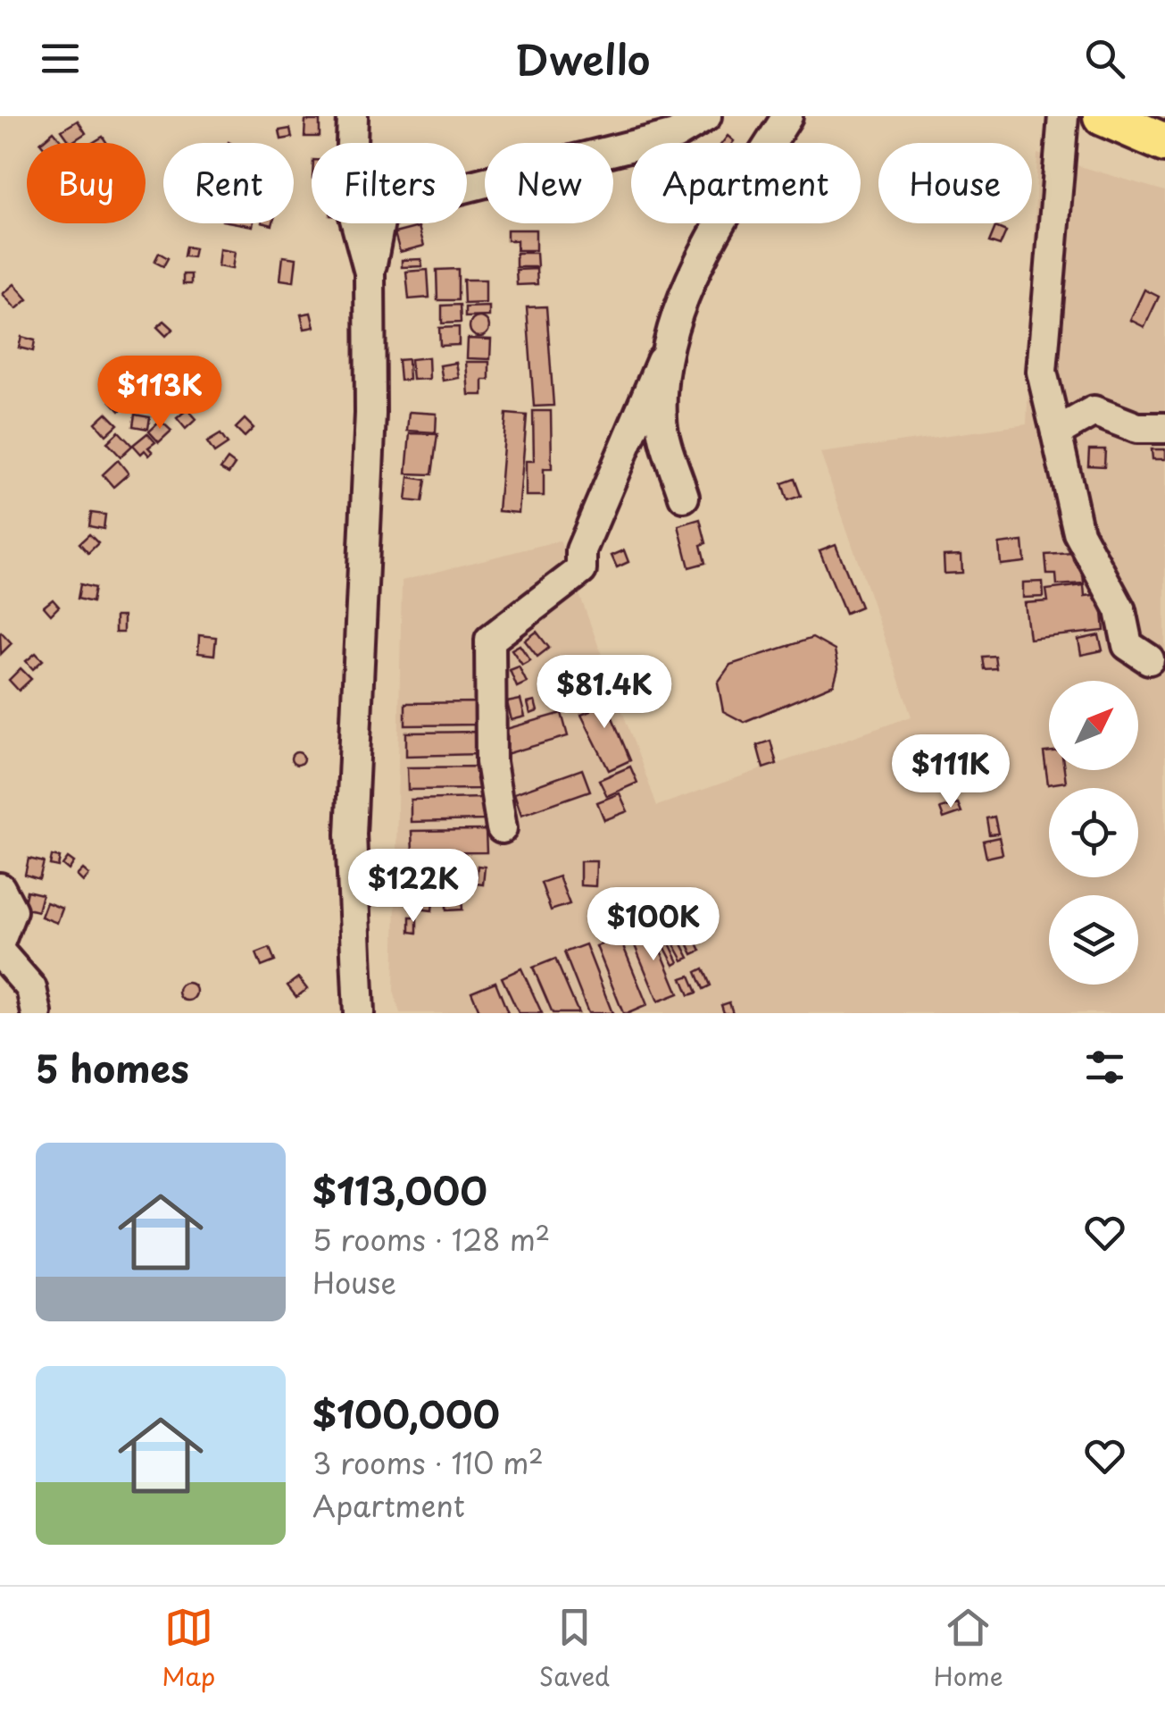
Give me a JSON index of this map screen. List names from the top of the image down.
{
  "north": "top right",
  "page": {
    "header": "Dwello",
    "chip": [
      "Buy",
      "Rent",
      "Filters",
      "New",
      "Apartment",
      "House"
    ],
    "price": [
      "$113K",
      "$81.4K",
      "$111K",
      "$122K",
      "$100K"
    ],
    "heading": "5 homes",
    "list": [
      {
        "name": "$113,000",
        "note": "5 rooms · 128 m² · House"
      },
      {
        "name": "$100,000",
        "note": "3 rooms · 110 m² · Apartment"
      }
    ],
    "tabs": ["Map", "Saved", "Home"]
  }
}
